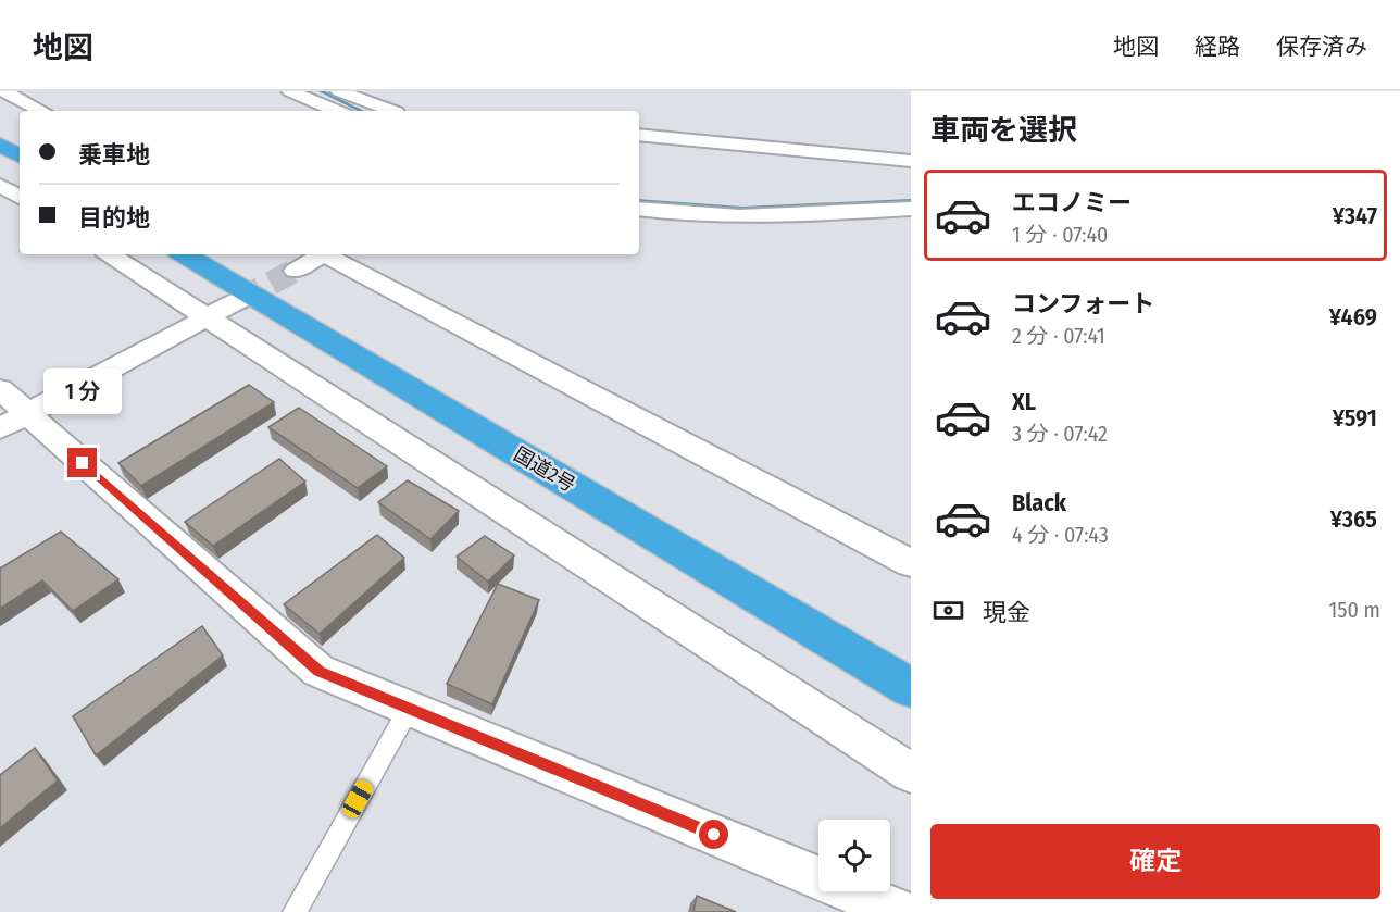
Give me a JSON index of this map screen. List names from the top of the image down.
{
  "streets": {
    "highway": ["国道2号"]
  },
  "page": {
    "header": "地図",
    "nav": ["地図", "経路", "保存済み"],
    "heading": "車両を選択",
    "banner": ["乗車地", "目的地"],
    "list": [
      {
        "name": "エコノミー",
        "note": "1 分 · 07:40",
        "value": "¥347"
      },
      {
        "name": "コンフォート",
        "note": "2 分 · 07:41",
        "value": "¥469"
      },
      {
        "name": "XL",
        "note": "3 分 · 07:42",
        "value": "¥591"
      },
      {
        "name": "Black",
        "note": "4 分 · 07:43",
        "value": "¥365"
      }
    ],
    "bubble": "1 分",
    "pay": ["現金", "150 m"],
    "buttons": "確定"
  }
}
